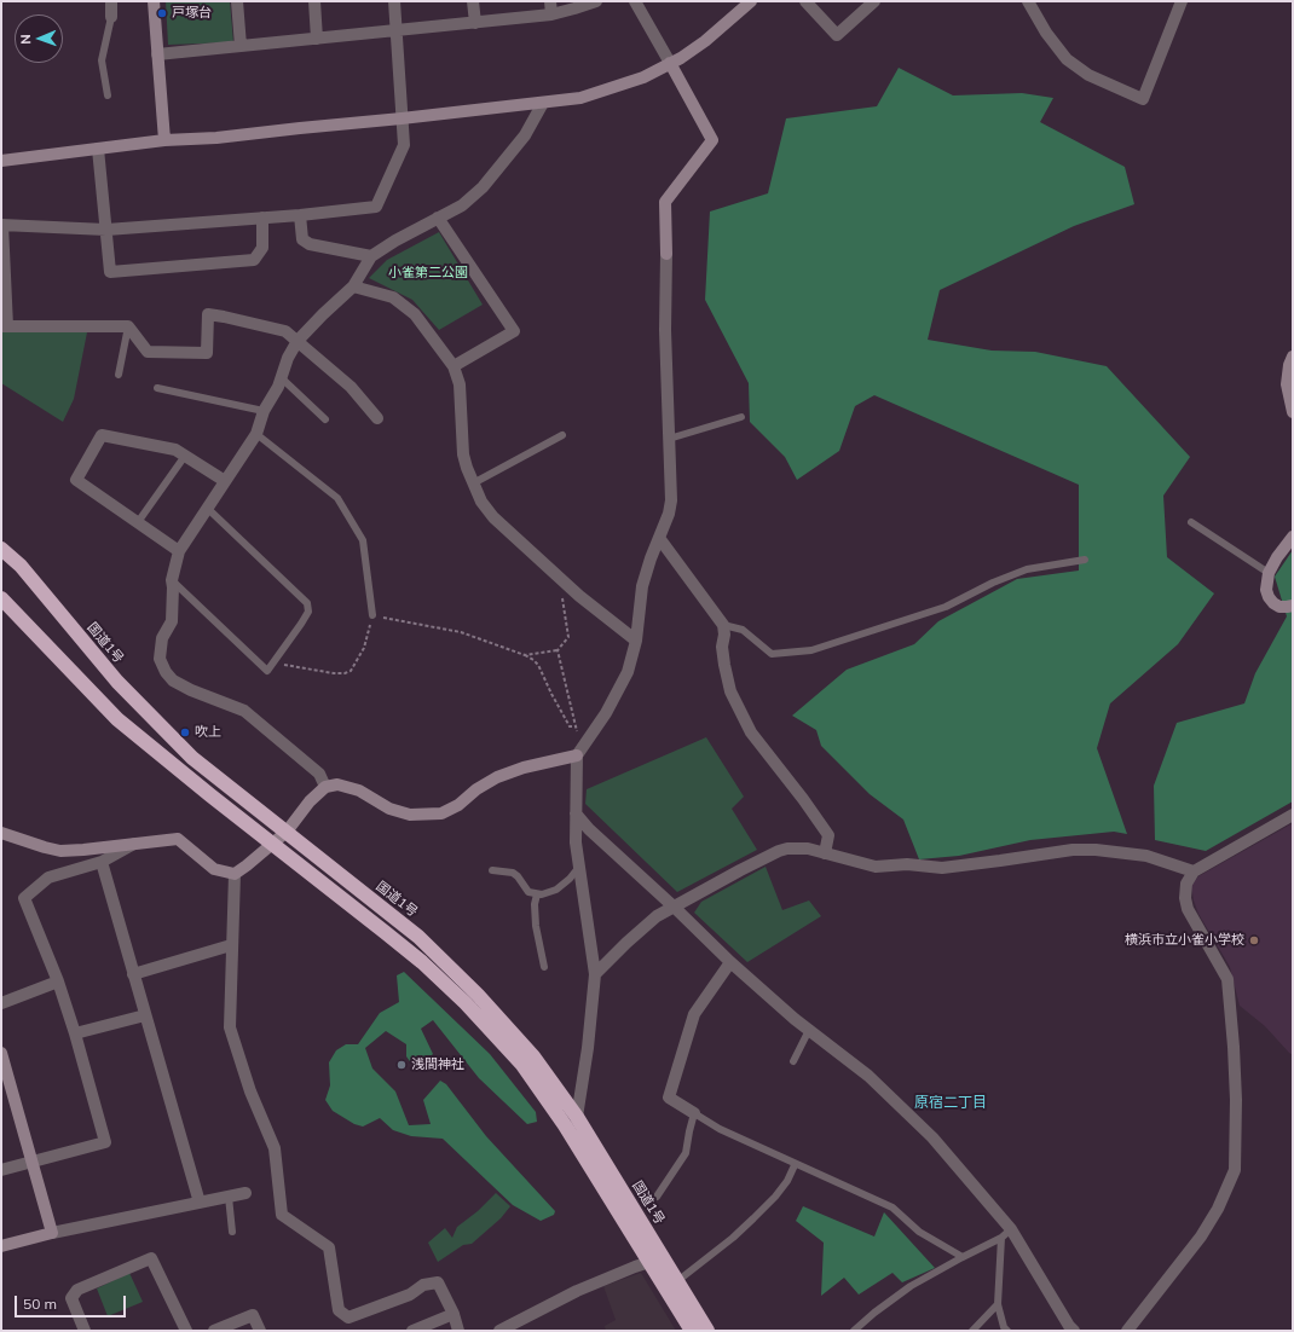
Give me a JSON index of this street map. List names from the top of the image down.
{
  "streets": {
    "highway": ["国道1号"]
  },
  "districts": ["原宿二丁目"],
  "parks": ["小雀第二公園"],
  "places": [
    "戸塚台",
    "吹上",
    "横浜市立小雀小学校",
    "浅間神社"
  ],
  "scale_bar": "50 m",
  "north": "left"
}
